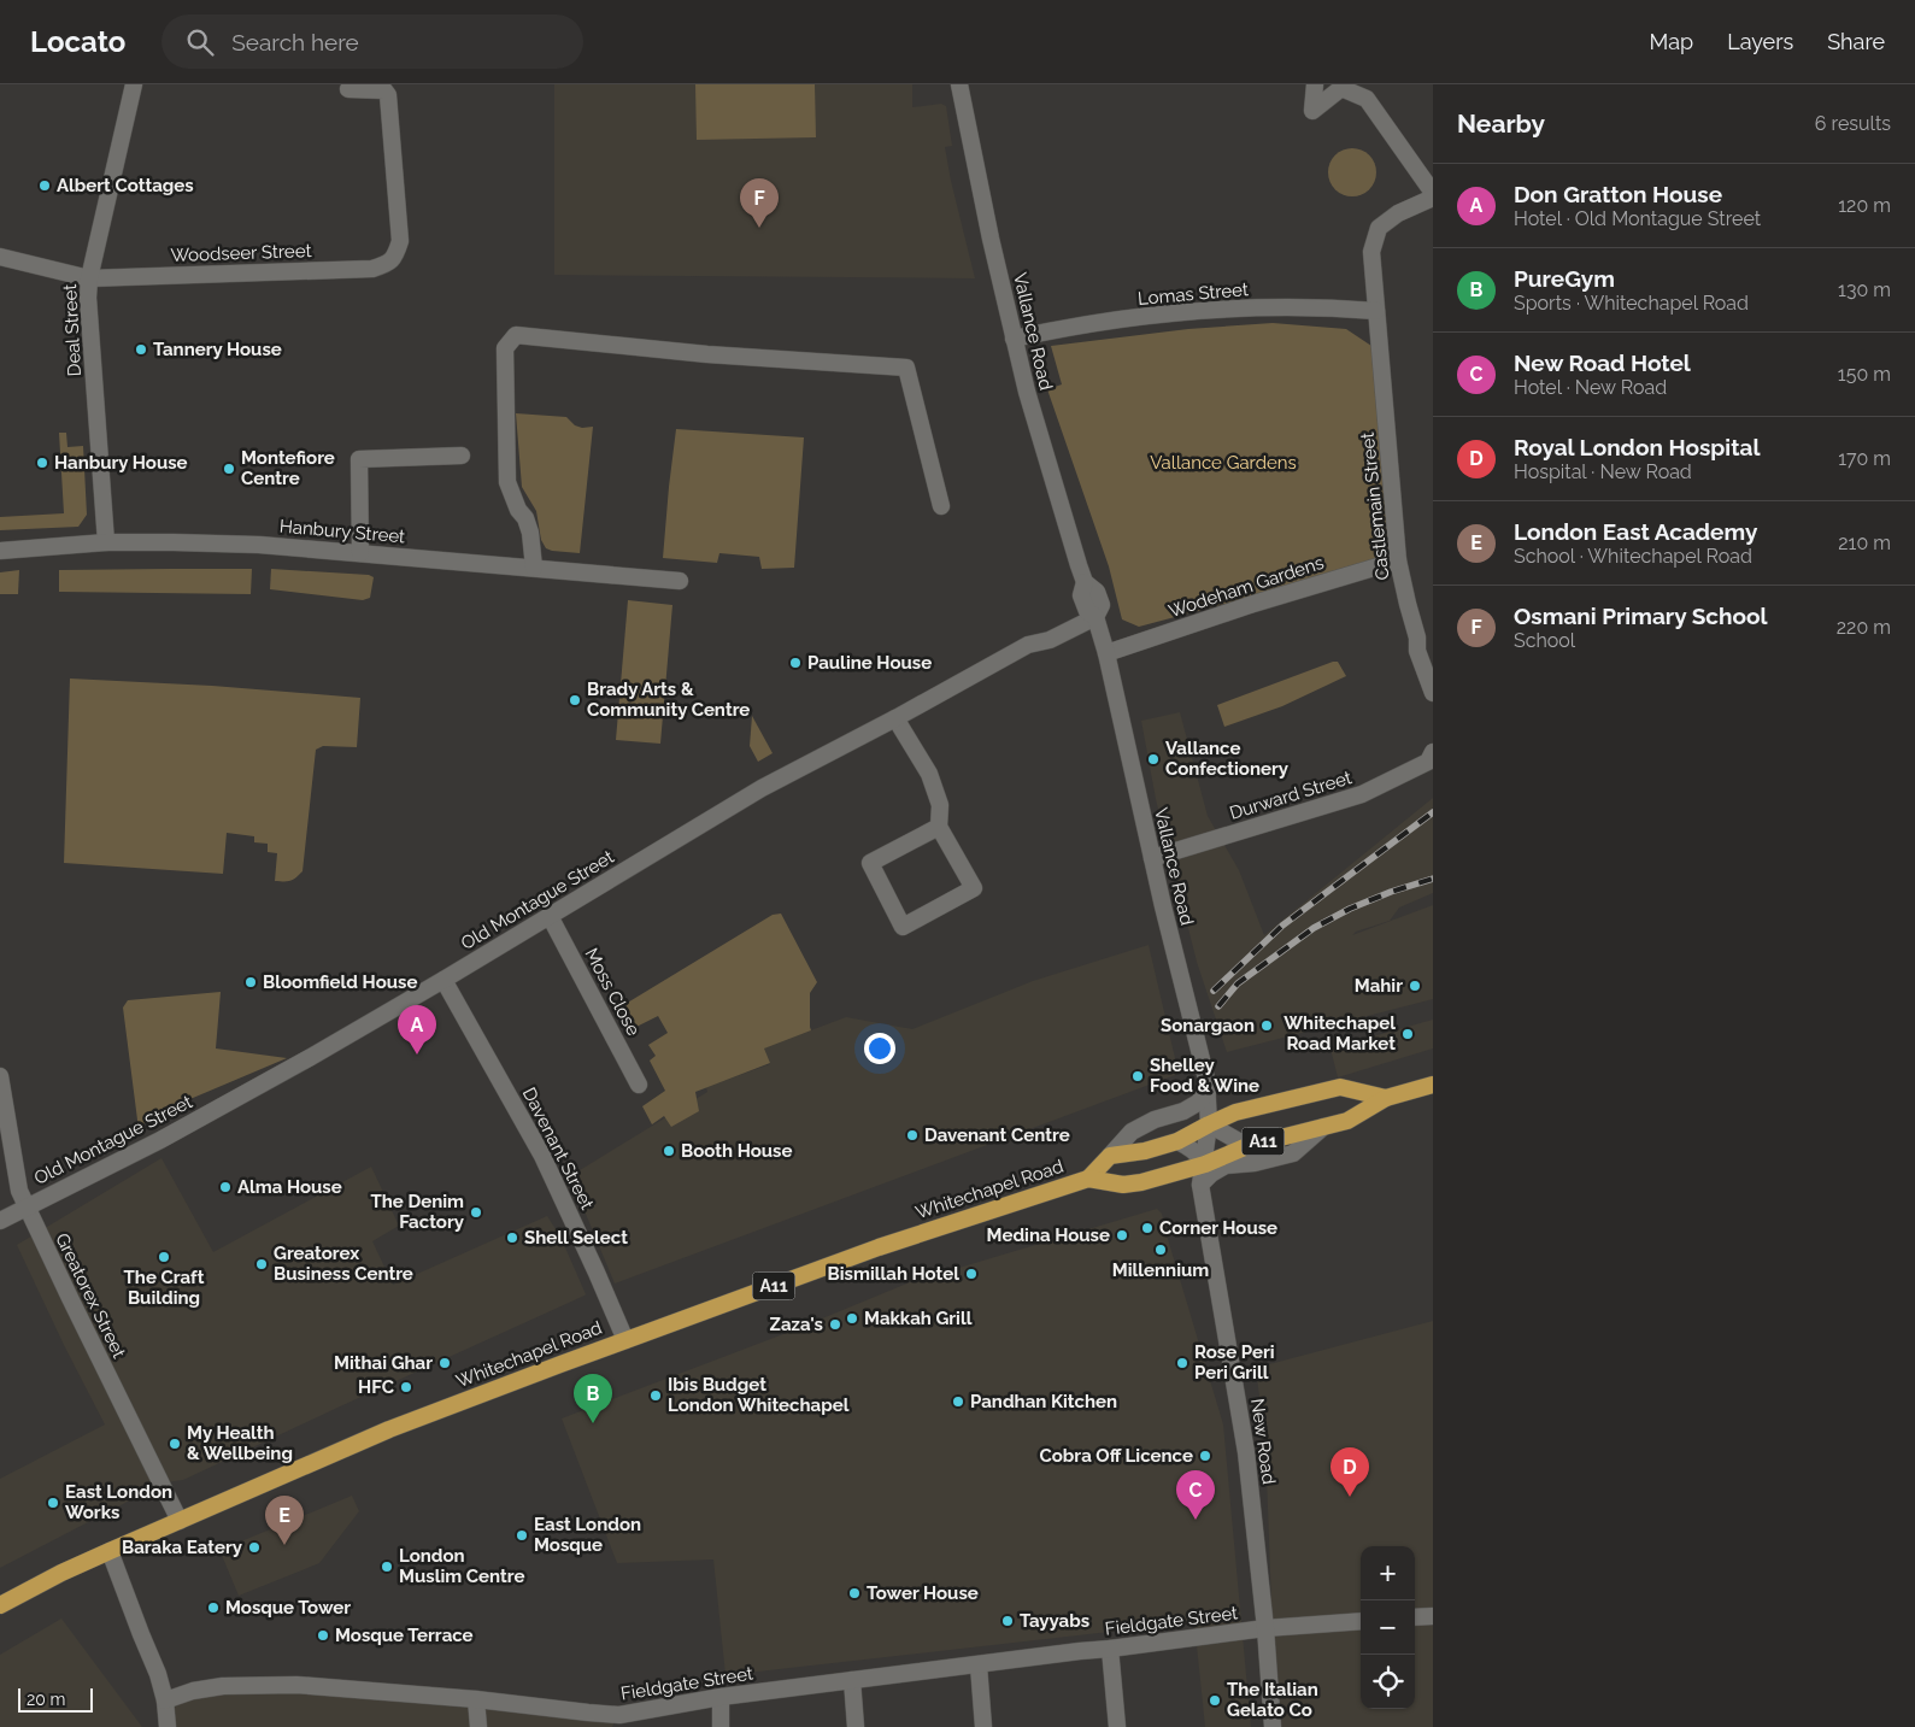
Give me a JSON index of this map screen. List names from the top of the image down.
{
  "streets": {
    "highway": ["A11", "Whitechapel Road"],
    "street": [
      "Woodseer Street",
      "Lomas Street",
      "Deal Street",
      "Vallance Road",
      "Castlemain Street",
      "Hanbury Street",
      "Wodeham Gardens",
      "Durward Street",
      "Old Montague Street",
      "Moss Close",
      "Davenant Street",
      "Greatorex Street",
      "New Road",
      "Fieldgate Street"
    ]
  },
  "crossings": [
    ["Woodseer Street", "Deal Street"],
    ["Lomas Street", "Vallance Road"],
    ["Lomas Street", "Castlemain Street"],
    ["Deal Street", "Hanbury Street"],
    ["Vallance Road", "Wodeham Gardens"],
    ["Vallance Road", "Durward Street"],
    ["Vallance Road", "Old Montague Street"],
    ["Vallance Road", "A11"],
    ["Vallance Road", "Whitechapel Road"],
    ["Vallance Road", "New Road"],
    ["Castlemain Street", "Wodeham Gardens"],
    ["Old Montague Street", "Moss Close"],
    ["Old Montague Street", "Davenant Street"],
    ["Old Montague Street", "Greatorex Street"],
    ["A11", "Whitechapel Road"],
    ["Davenant Street", "Whitechapel Road"],
    ["Whitechapel Road", "Greatorex Street"],
    ["Whitechapel Road", "New Road"],
    ["New Road", "Fieldgate Street"]
  ],
  "parks": ["Vallance Gardens"],
  "places": [
    "Albert Cottages",
    "Tannery House",
    "Hanbury House",
    "Montefiore Centre",
    "Pauline House",
    "Brady Arts & Community Centre",
    "Vallance Confectionery",
    "Bloomfield House",
    "Mahir",
    "Sonargaon",
    "Whitechapel Road Market",
    "Shelley Food & Wine",
    "Davenant Centre",
    "Booth House",
    "Alma House",
    "The Denim Factory",
    "Corner House",
    "Medina House",
    "Shell Select",
    "Millennium",
    "The Craft Building",
    "Greatorex Business Centre",
    "Bismillah Hotel",
    "Makkah Grill",
    "Zaza's",
    "Mithai Ghar",
    "Rose Peri Peri Grill",
    "HFC",
    "Ibis Budget London Whitechapel",
    "Pandhan Kitchen",
    "My Health & Wellbeing",
    "Cobra Off Licence",
    "East London Works",
    "East London Mosque",
    "Baraka Eatery",
    "London Muslim Centre",
    "Tower House",
    "Mosque Tower",
    "Tayyabs",
    "Mosque Terrace",
    "The Italian Gelato Co"
  ],
  "scale_bar": "20 m",
  "page": {
    "header": "Locato",
    "search": "Search here",
    "nav": ["Map", "Layers", "Share"],
    "heading": ["Nearby", "6 results"],
    "list": [
      {
        "mark": "A",
        "name": "Don Gratton House",
        "note": "Hotel · Old Montague Street",
        "value": "120 m"
      },
      {
        "mark": "B",
        "name": "PureGym",
        "note": "Sports · Whitechapel Road",
        "value": "130 m"
      },
      {
        "mark": "C",
        "name": "New Road Hotel",
        "note": "Hotel · New Road",
        "value": "150 m"
      },
      {
        "mark": "D",
        "name": "Royal London Hospital",
        "note": "Hospital · New Road",
        "value": "170 m"
      },
      {
        "mark": "E",
        "name": "London East Academy",
        "note": "School · Whitechapel Road",
        "value": "210 m"
      },
      {
        "mark": "F",
        "name": "Osmani Primary School",
        "note": "School",
        "value": "220 m"
      }
    ],
    "pins": [
      "F",
      "A",
      "B",
      "D",
      "C",
      "E"
    ],
    "map_buttons": ["+", "−"],
    "scale": "20 m"
  }
}
